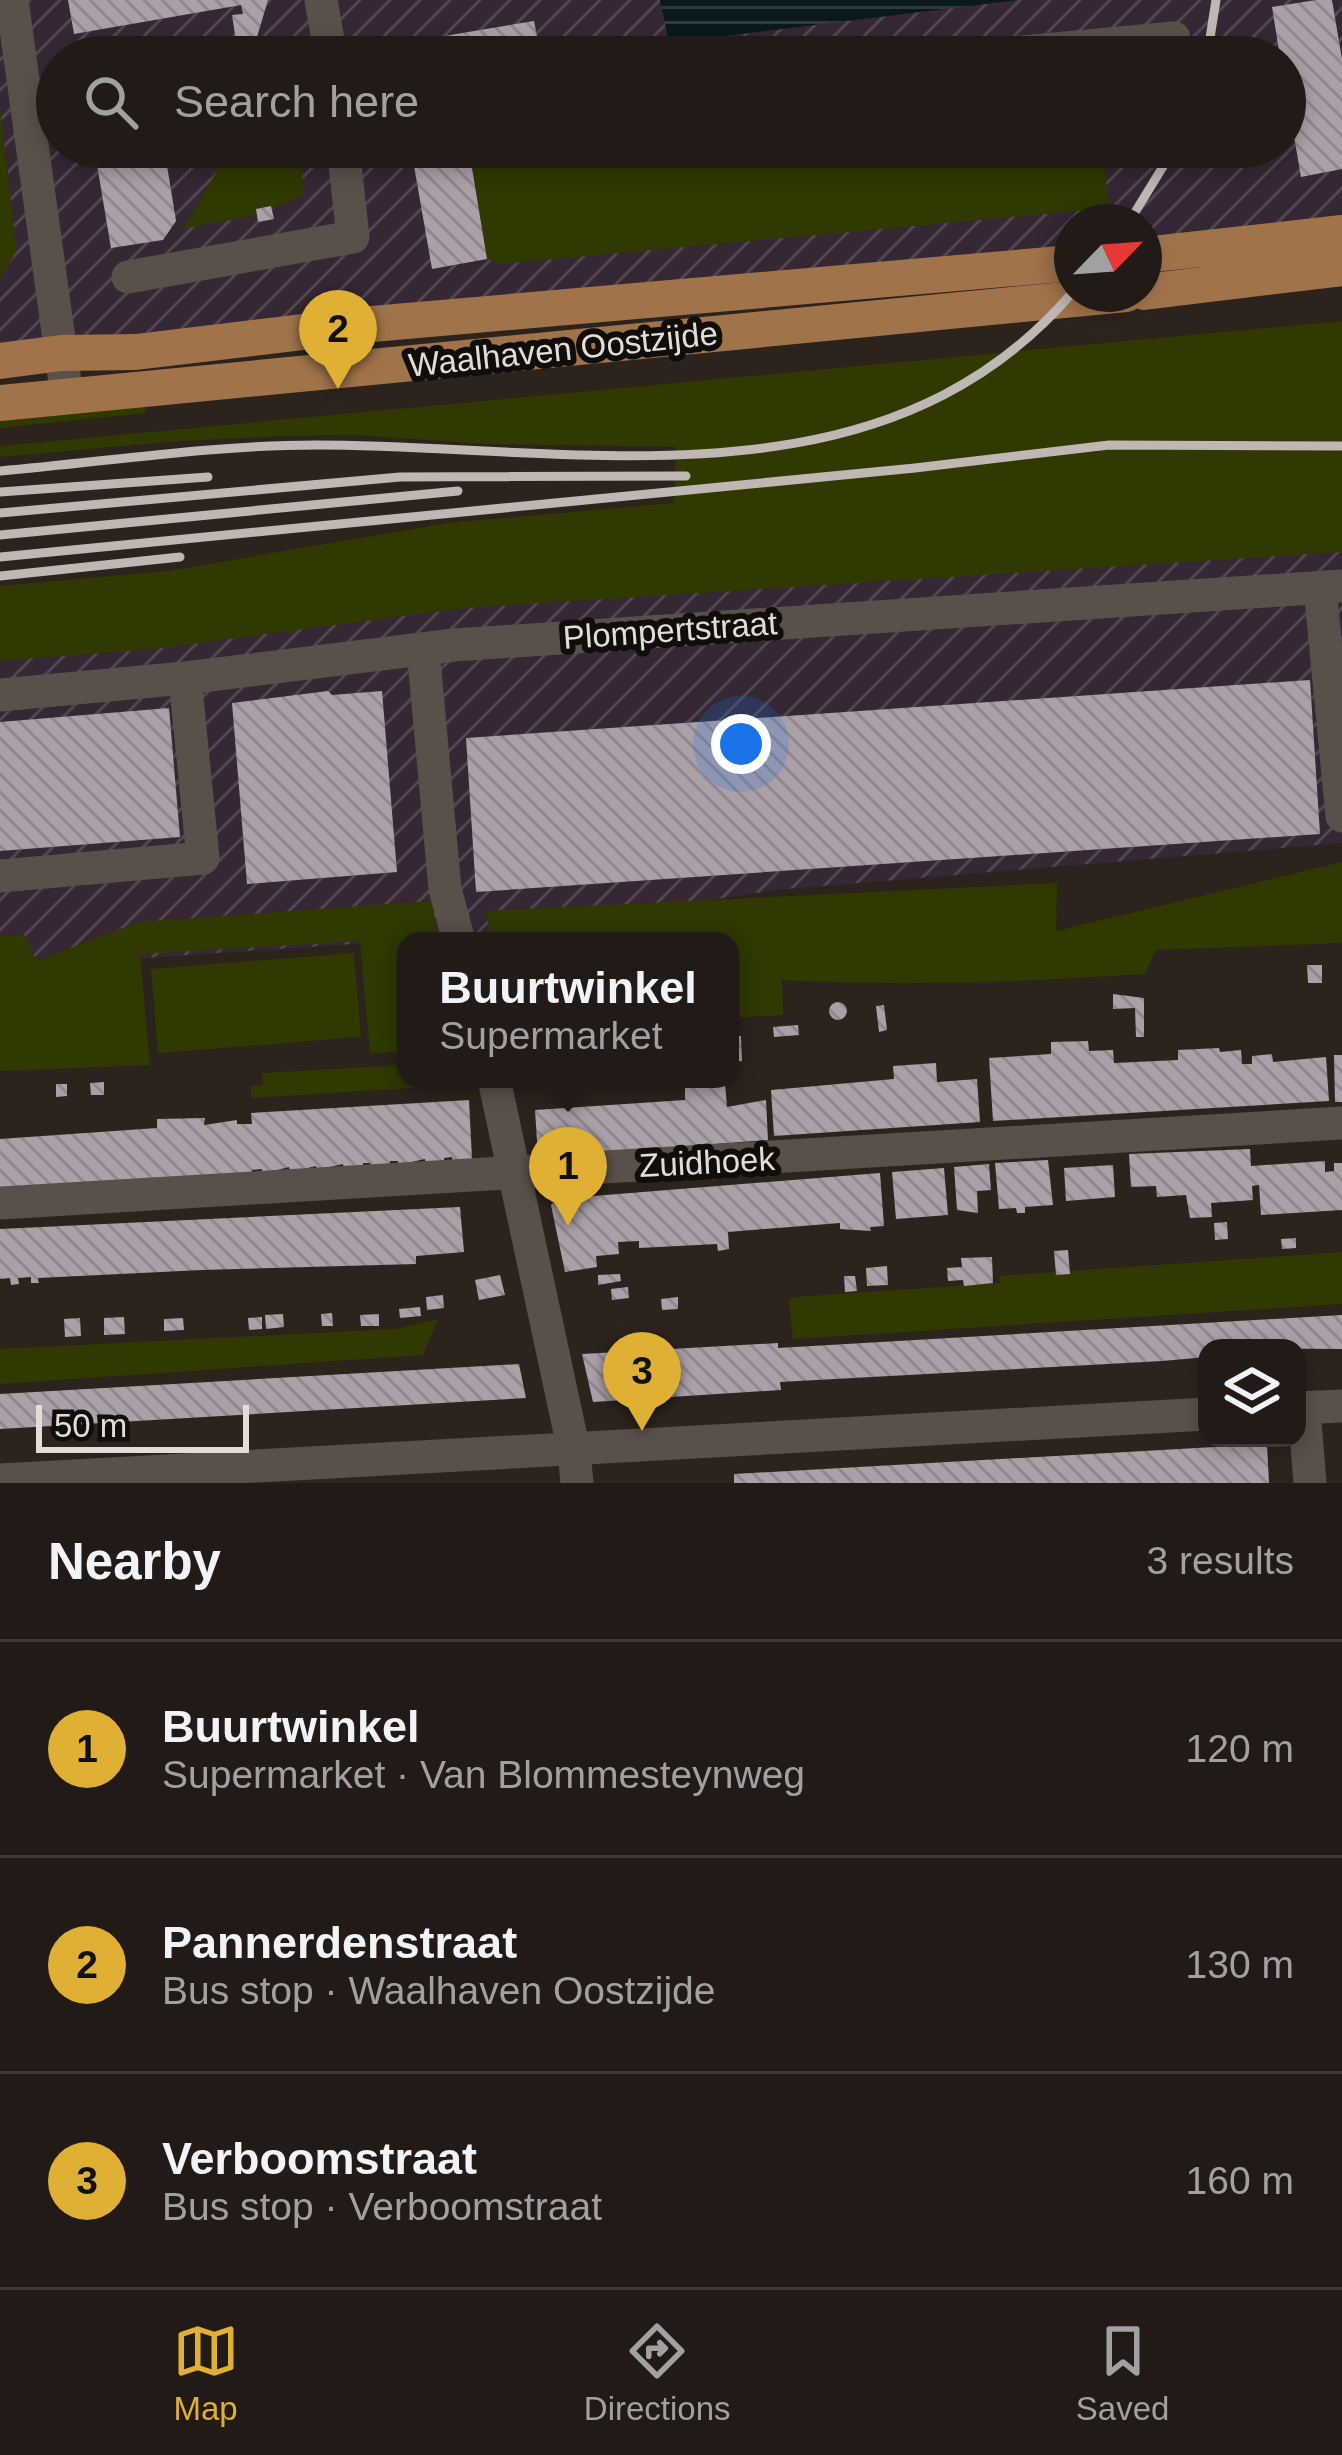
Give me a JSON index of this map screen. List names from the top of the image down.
{
  "streets": {
    "main road": ["Waalhaven Oostzijde"],
    "street": ["Plompertstraat", "Zuidhoek"]
  },
  "scale_bar": "50 m",
  "north": "top right",
  "page": {
    "search": "Search here",
    "pins": ["2", "1", "3"],
    "popup": ["Buurtwinkel", "Supermarket"],
    "scale": "50 m",
    "heading": ["Nearby", "3 results"],
    "list": [
      {
        "mark": "1",
        "name": "Buurtwinkel",
        "note": "Supermarket · Van Blommesteynweg",
        "value": "120 m"
      },
      {
        "mark": "2",
        "name": "Pannerdenstraat",
        "note": "Bus stop · Waalhaven Oostzijde",
        "value": "130 m"
      },
      {
        "mark": "3",
        "name": "Verboomstraat",
        "note": "Bus stop · Verboomstraat",
        "value": "160 m"
      }
    ],
    "nav": ["Map", "Directions", "Saved"]
  }
}
